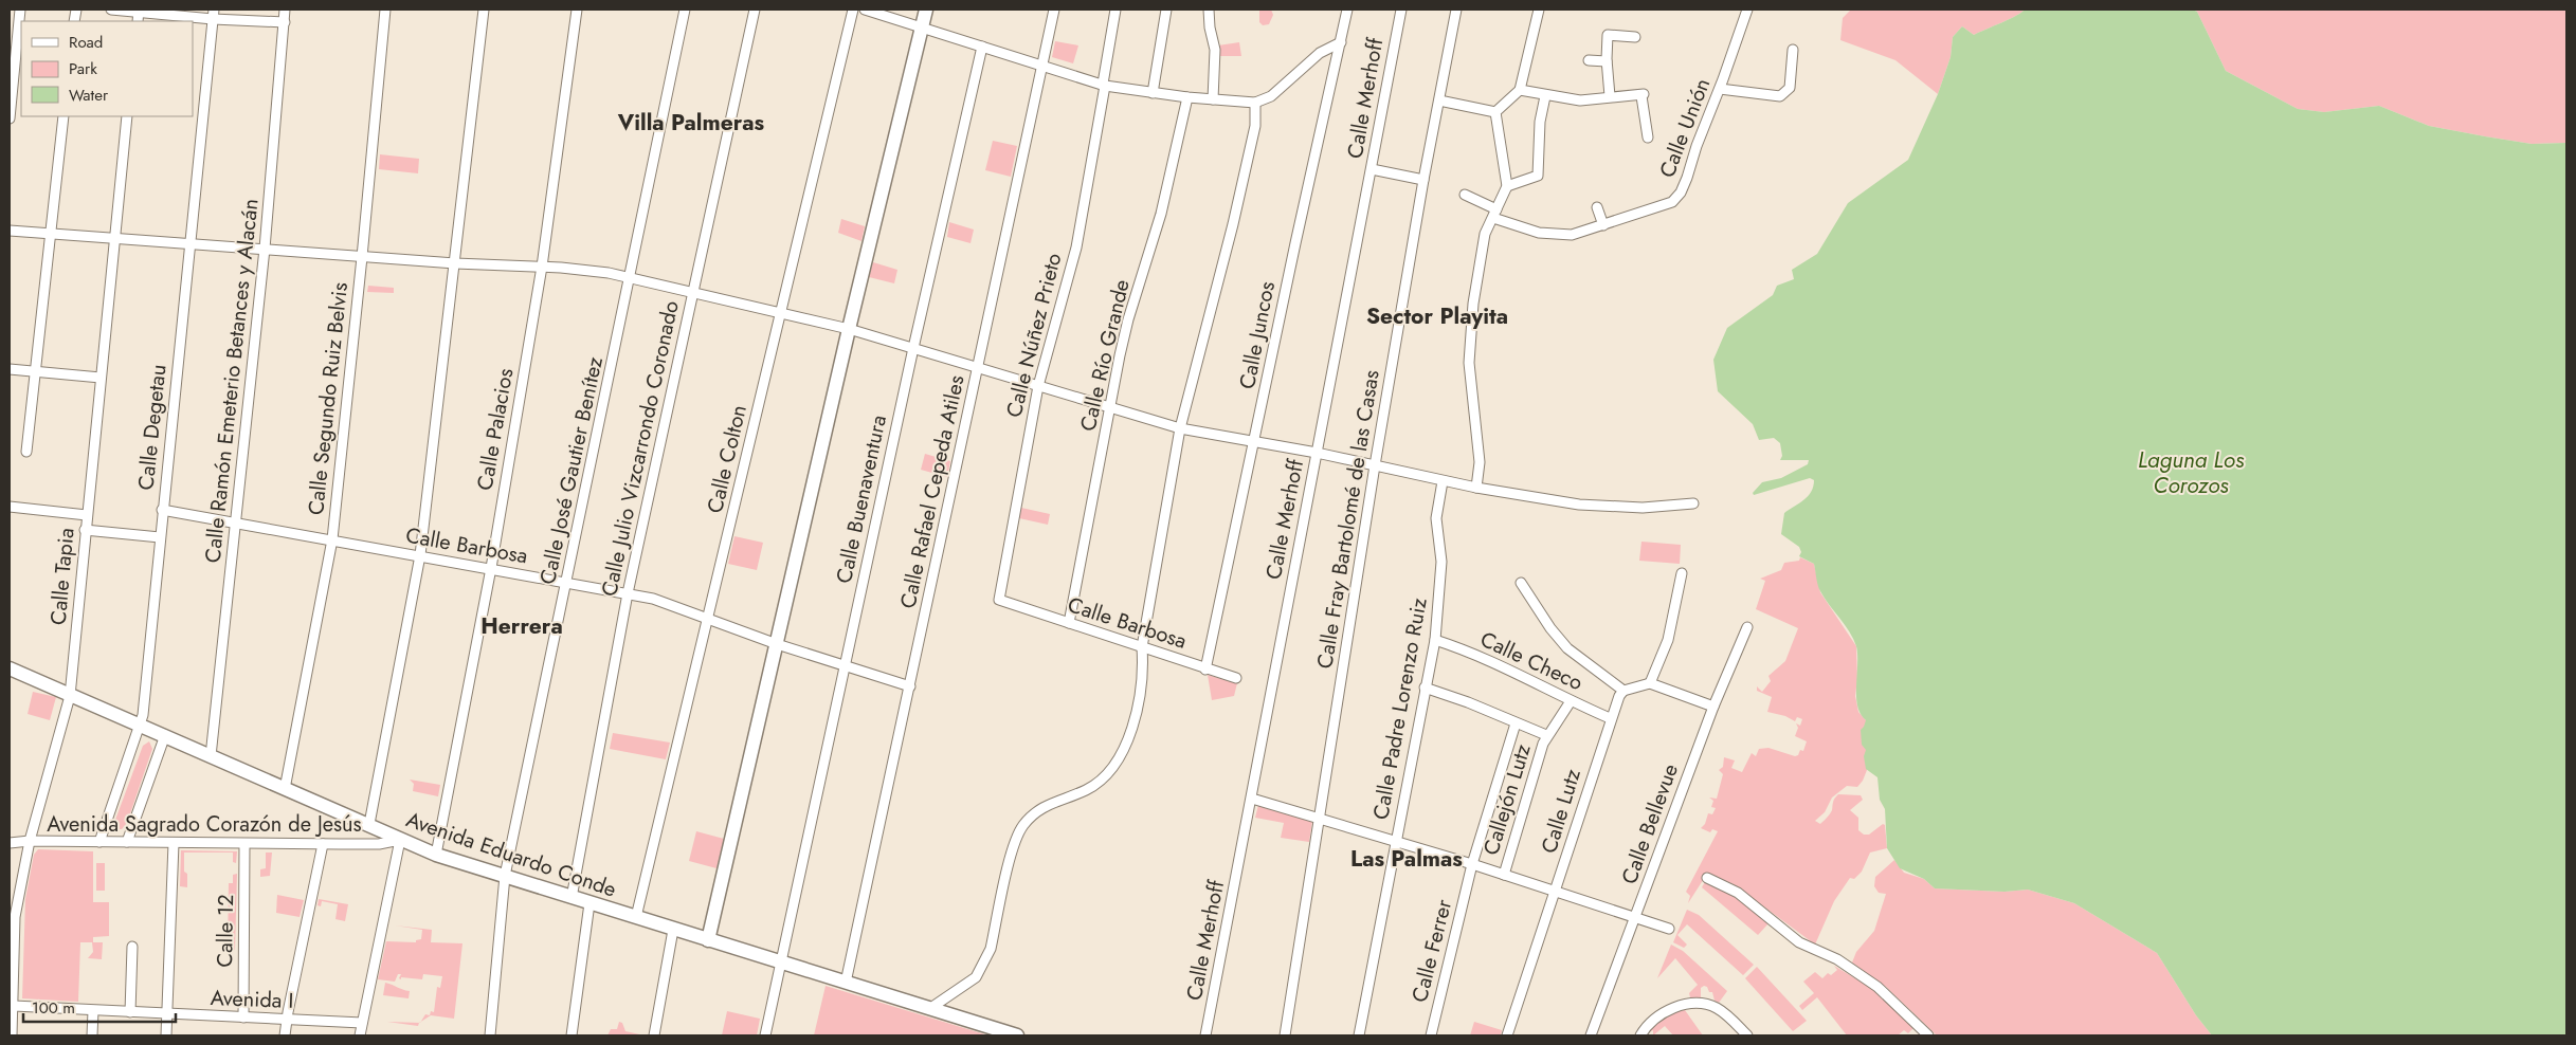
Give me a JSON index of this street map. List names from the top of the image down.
{
  "streets": {
    "street": [
      "Calle Merhoff",
      "Calle Unión",
      "Calle Núñez Prieto",
      "Calle Juncos",
      "Calle Río Grande",
      "Calle Ramón Emeterio Betances y Alacán",
      "Calle Segundo Ruiz Belvis",
      "Calle Degetau",
      "Calle Palacios",
      "Calle Julio Vizcarrondo Coronado",
      "Calle Colton",
      "Calle José Gautier Benítez",
      "Calle Rafael Cepeda Atiles",
      "Calle Buenaventura",
      "Calle Fray Bartolomé de las Casas",
      "Calle Barbosa",
      "Calle Tapia",
      "Calle Checo",
      "Calle Padre Lorenzo Ruiz",
      "Callejón Lutz",
      "Calle Lutz",
      "Avenida Sagrado Corazón de Jesús",
      "Calle Bellevue",
      "Avenida Eduardo Conde",
      "Calle 12",
      "Calle Ferrer",
      "Avenida I"
    ]
  },
  "crossings": [
    ["Calle Núñez Prieto", "Calle Barbosa"],
    ["Calle Juncos", "Calle Barbosa"],
    ["Calle Río Grande", "Calle Barbosa"],
    ["Calle Ramón Emeterio Betances y Alacán", "Calle Barbosa"],
    ["Calle Ramón Emeterio Betances y Alacán", "Avenida Eduardo Conde"],
    ["Calle Segundo Ruiz Belvis", "Calle Barbosa"],
    ["Calle Segundo Ruiz Belvis", "Avenida Eduardo Conde"],
    ["Calle Degetau", "Calle Barbosa"],
    ["Calle Degetau", "Avenida Sagrado Corazón de Jesús"],
    ["Calle Degetau", "Avenida Eduardo Conde"],
    ["Calle Palacios", "Calle Barbosa"],
    ["Calle Palacios", "Avenida Eduardo Conde"],
    ["Calle Julio Vizcarrondo Coronado", "Calle Barbosa"],
    ["Calle Julio Vizcarrondo Coronado", "Avenida Eduardo Conde"],
    ["Calle Colton", "Calle Barbosa"],
    ["Calle Colton", "Avenida Eduardo Conde"],
    ["Calle José Gautier Benítez", "Calle Barbosa"],
    ["Calle José Gautier Benítez", "Avenida Eduardo Conde"],
    ["Calle Rafael Cepeda Atiles", "Calle Barbosa"],
    ["Calle Rafael Cepeda Atiles", "Avenida Eduardo Conde"],
    ["Calle Buenaventura", "Calle Barbosa"],
    ["Calle Buenaventura", "Avenida Eduardo Conde"],
    ["Calle Tapia", "Avenida Sagrado Corazón de Jesús"],
    ["Calle Tapia", "Avenida Eduardo Conde"],
    ["Calle Tapia", "Avenida I"],
    ["Calle Checo", "Calle Padre Lorenzo Ruiz"],
    ["Calle Checo", "Calle Lutz"],
    ["Avenida Sagrado Corazón de Jesús", "Avenida Eduardo Conde"],
    ["Avenida Sagrado Corazón de Jesús", "Calle 12"],
    ["Calle 12", "Avenida I"]
  ],
  "districts": [
    "Villa Palmeras",
    "Sector Playita",
    "Herrera",
    "Las Palmas"
  ],
  "water": ["Laguna Los Corozos"],
  "legend": ["Road", "Park", "Water"],
  "scale_bar": "100 m"
}
